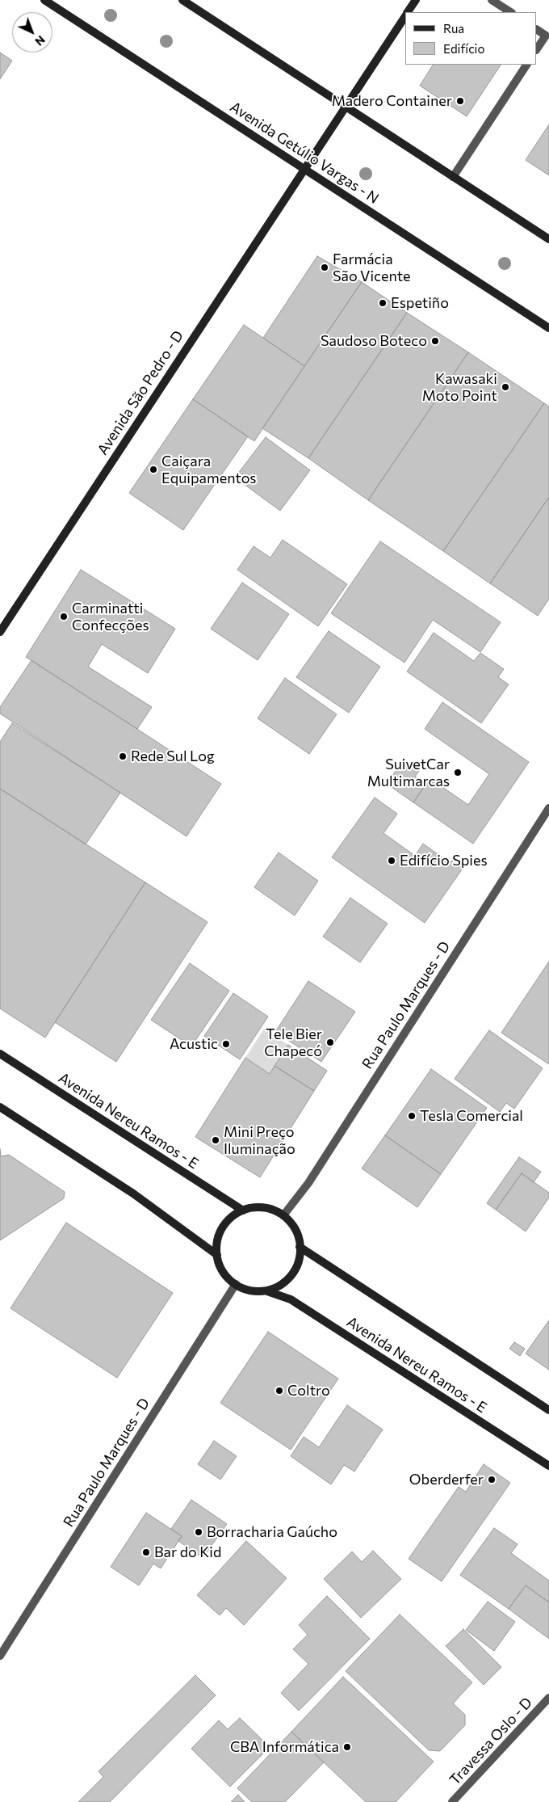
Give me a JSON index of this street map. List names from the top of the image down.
{
  "streets": {
    "street": [
      "Avenida Getúlio Vargas - N",
      "Avenida São Pedro - D",
      "Rua Paulo Marques - D",
      "Avenida Nereu Ramos - E",
      "Travessa Oslo - D"
    ]
  },
  "crossings": [
    ["Avenida Getúlio Vargas - N", "Avenida São Pedro - D"],
    ["Rua Paulo Marques - D", "Avenida Nereu Ramos - E"]
  ],
  "places": [
    "Madero Container",
    "Farmácia São Vicente",
    "Espetiño",
    "Saudoso Boteco",
    "Kawasaki Moto Point",
    "Caiçara Equipamentos",
    "Carminatti Confecções",
    "Rede Sul Log",
    "SuivetCar Multimarcas",
    "Edifício Spies",
    "Tele Bier Chapecó",
    "Acustic",
    "Tesla Comercial",
    "Mini Preço Iluminação",
    "Coltro",
    "Oberderfer",
    "Borracharia Gaúcho",
    "Bar do Kid",
    "CBA Informática"
  ],
  "legend": ["Rua", "Edifício"],
  "north": "bottom right"
}
